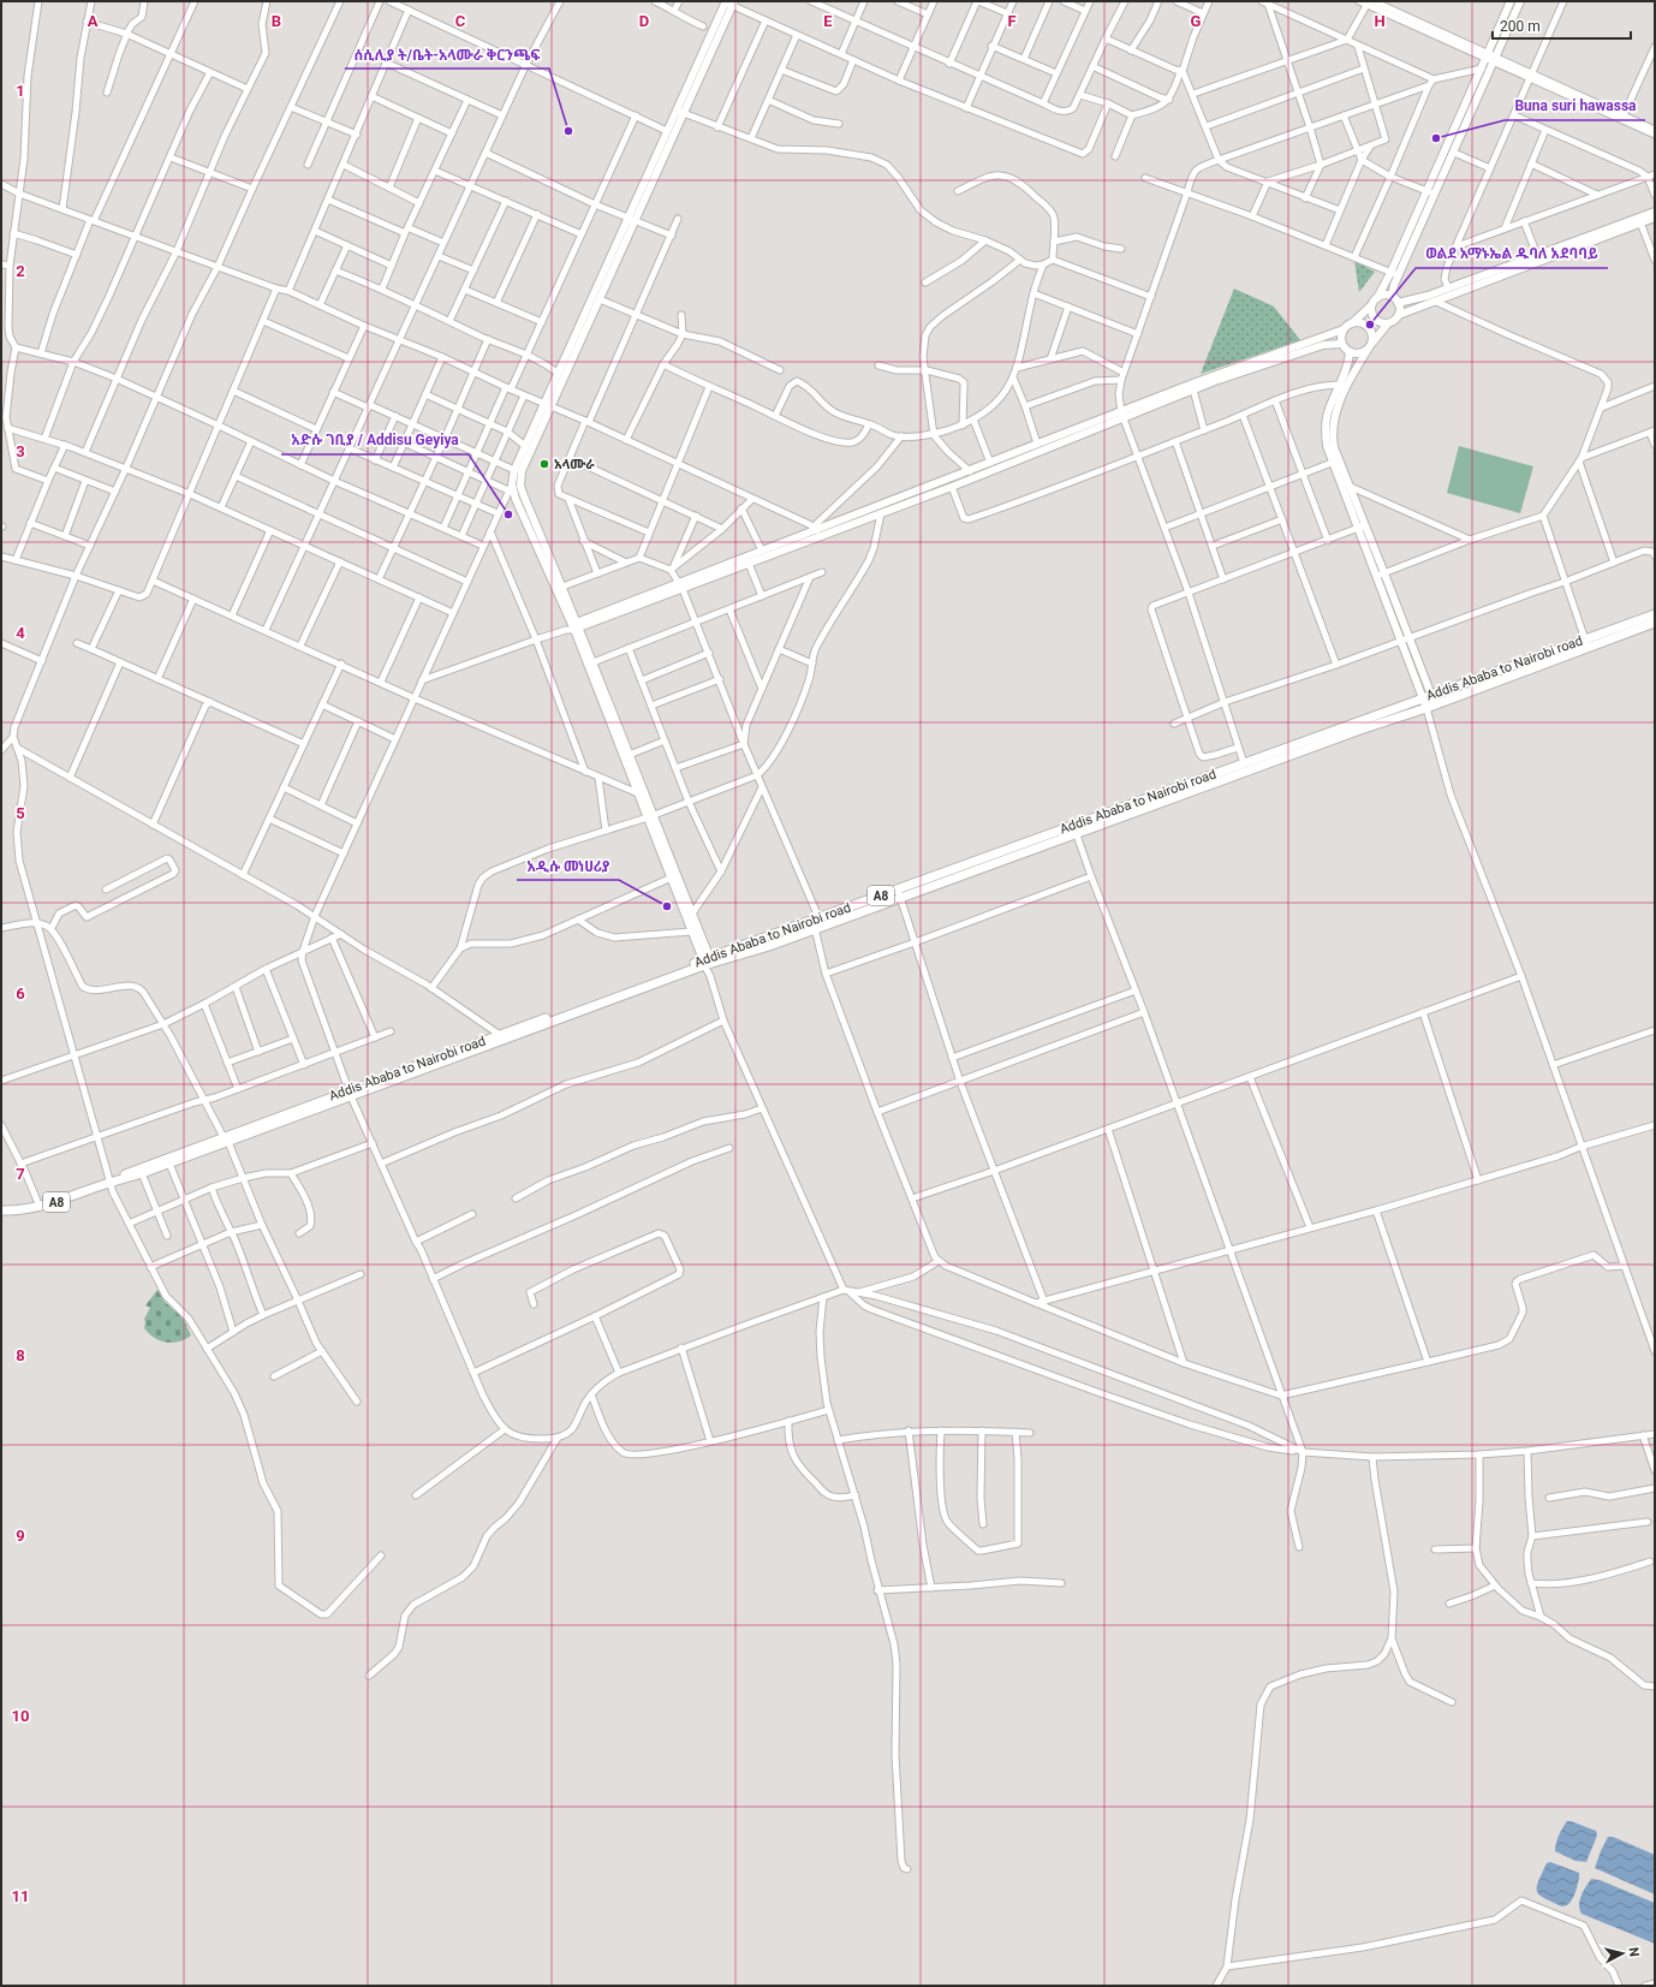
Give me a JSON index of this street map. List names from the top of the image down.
{
  "streets": {
    "highway": ["Addis Ababa to Nairobi road", "A8"]
  },
  "places": [
    "ሰሲሊያ ት/ቤት-አላሙራ ቅርንጫፍ",
    "Buna suri hawassa",
    "ወልደ አማኑኤል ዱባለ አደባባይ",
    "አላሙራ",
    "አድሱ ገቢያ / Addisu Geyiya",
    "አዲሱ መነሀሪያ"
  ],
  "scale_bar": "200 m",
  "north": "right",
  "grid": {
    "columns": [
      "A",
      "B",
      "C",
      "D",
      "E",
      "F",
      "G",
      "H"
    ],
    "rows": [
      "1",
      "2",
      "3",
      "4",
      "5",
      "6",
      "7",
      "8",
      "9",
      "10",
      "11"
    ]
  }
}
